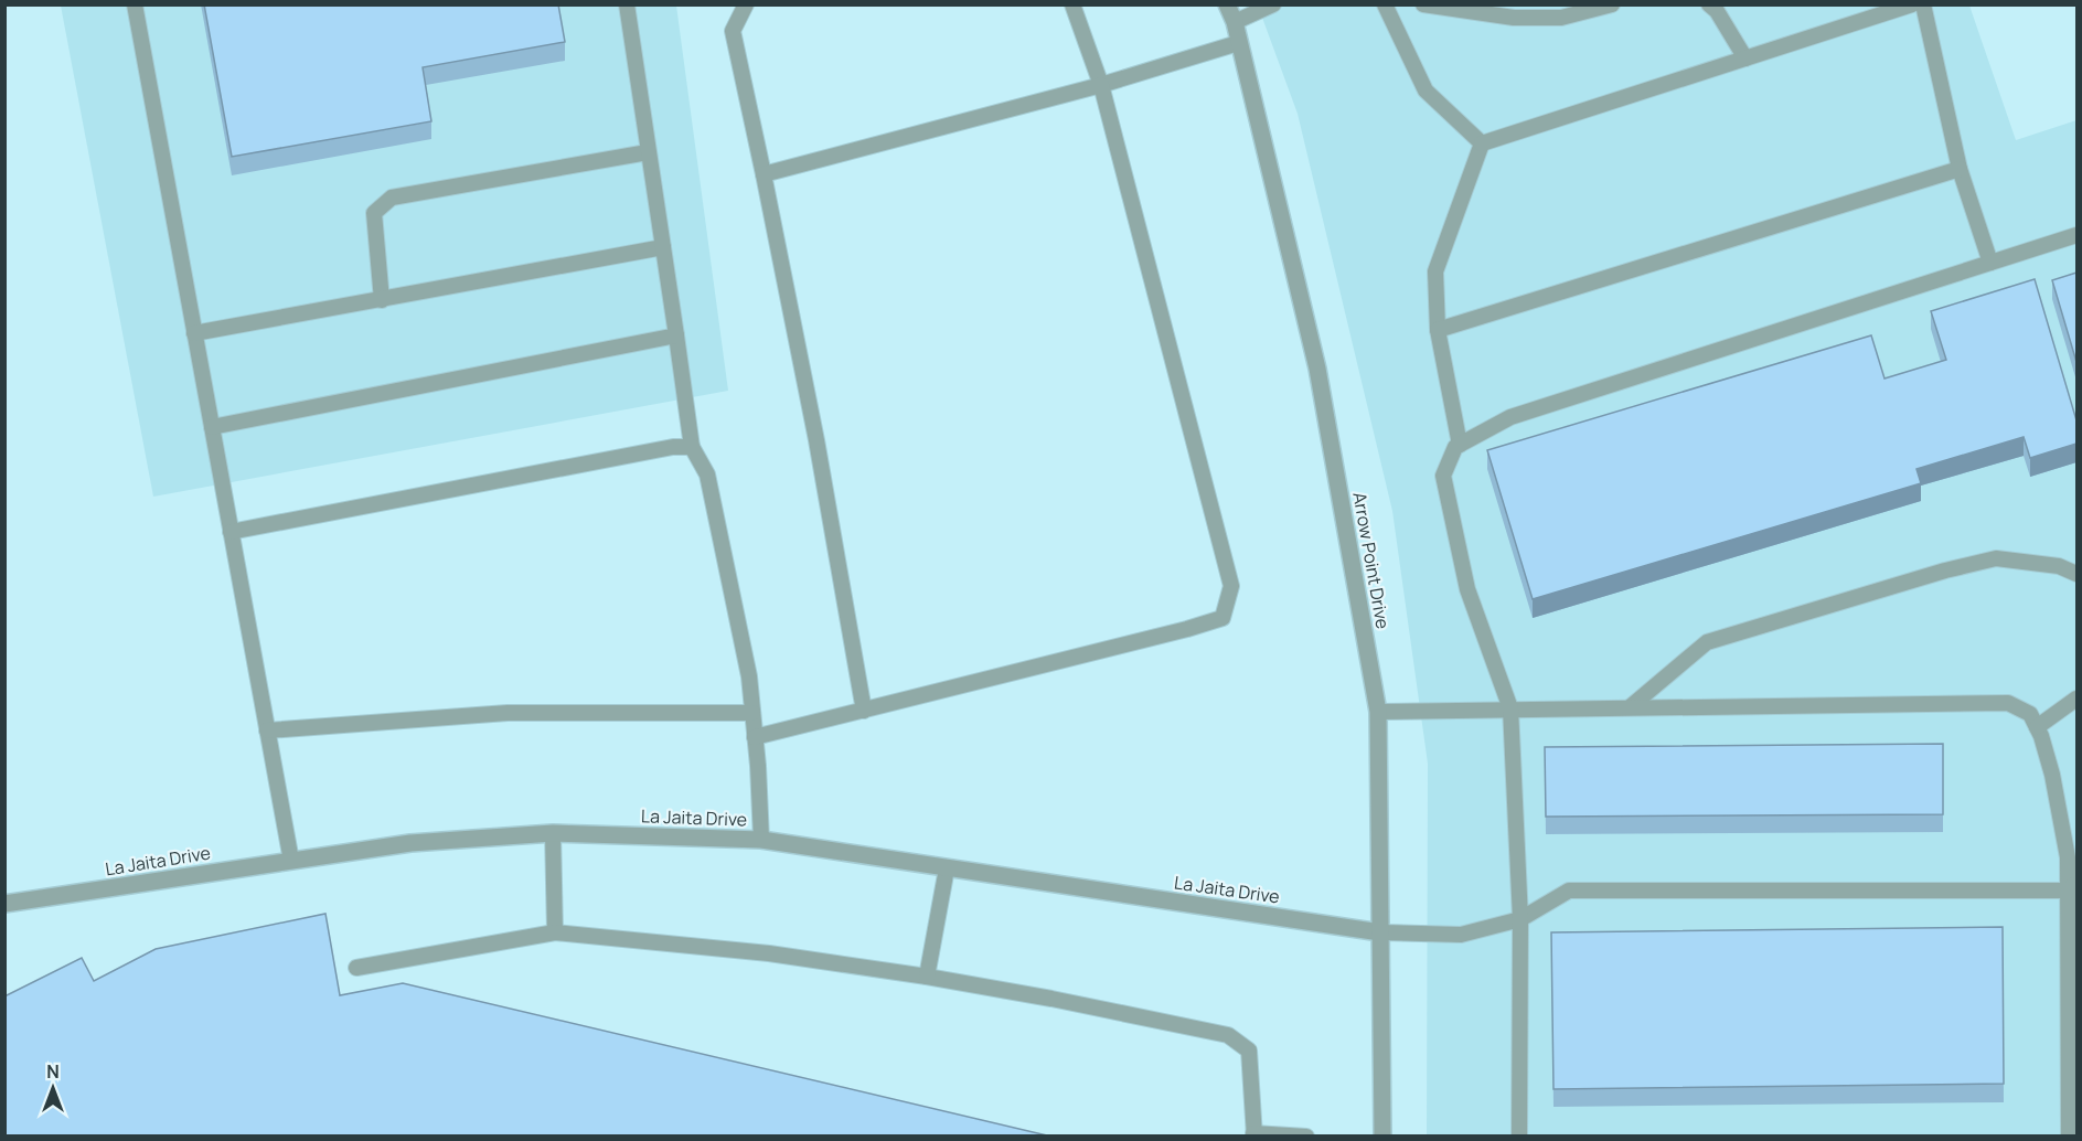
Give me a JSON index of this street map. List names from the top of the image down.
{
  "streets": {
    "street": ["Arrow Point Drive", "La Jaita Drive"]
  },
  "crossings": [
    ["Arrow Point Drive", "La Jaita Drive"]
  ],
  "north": "top"
}
